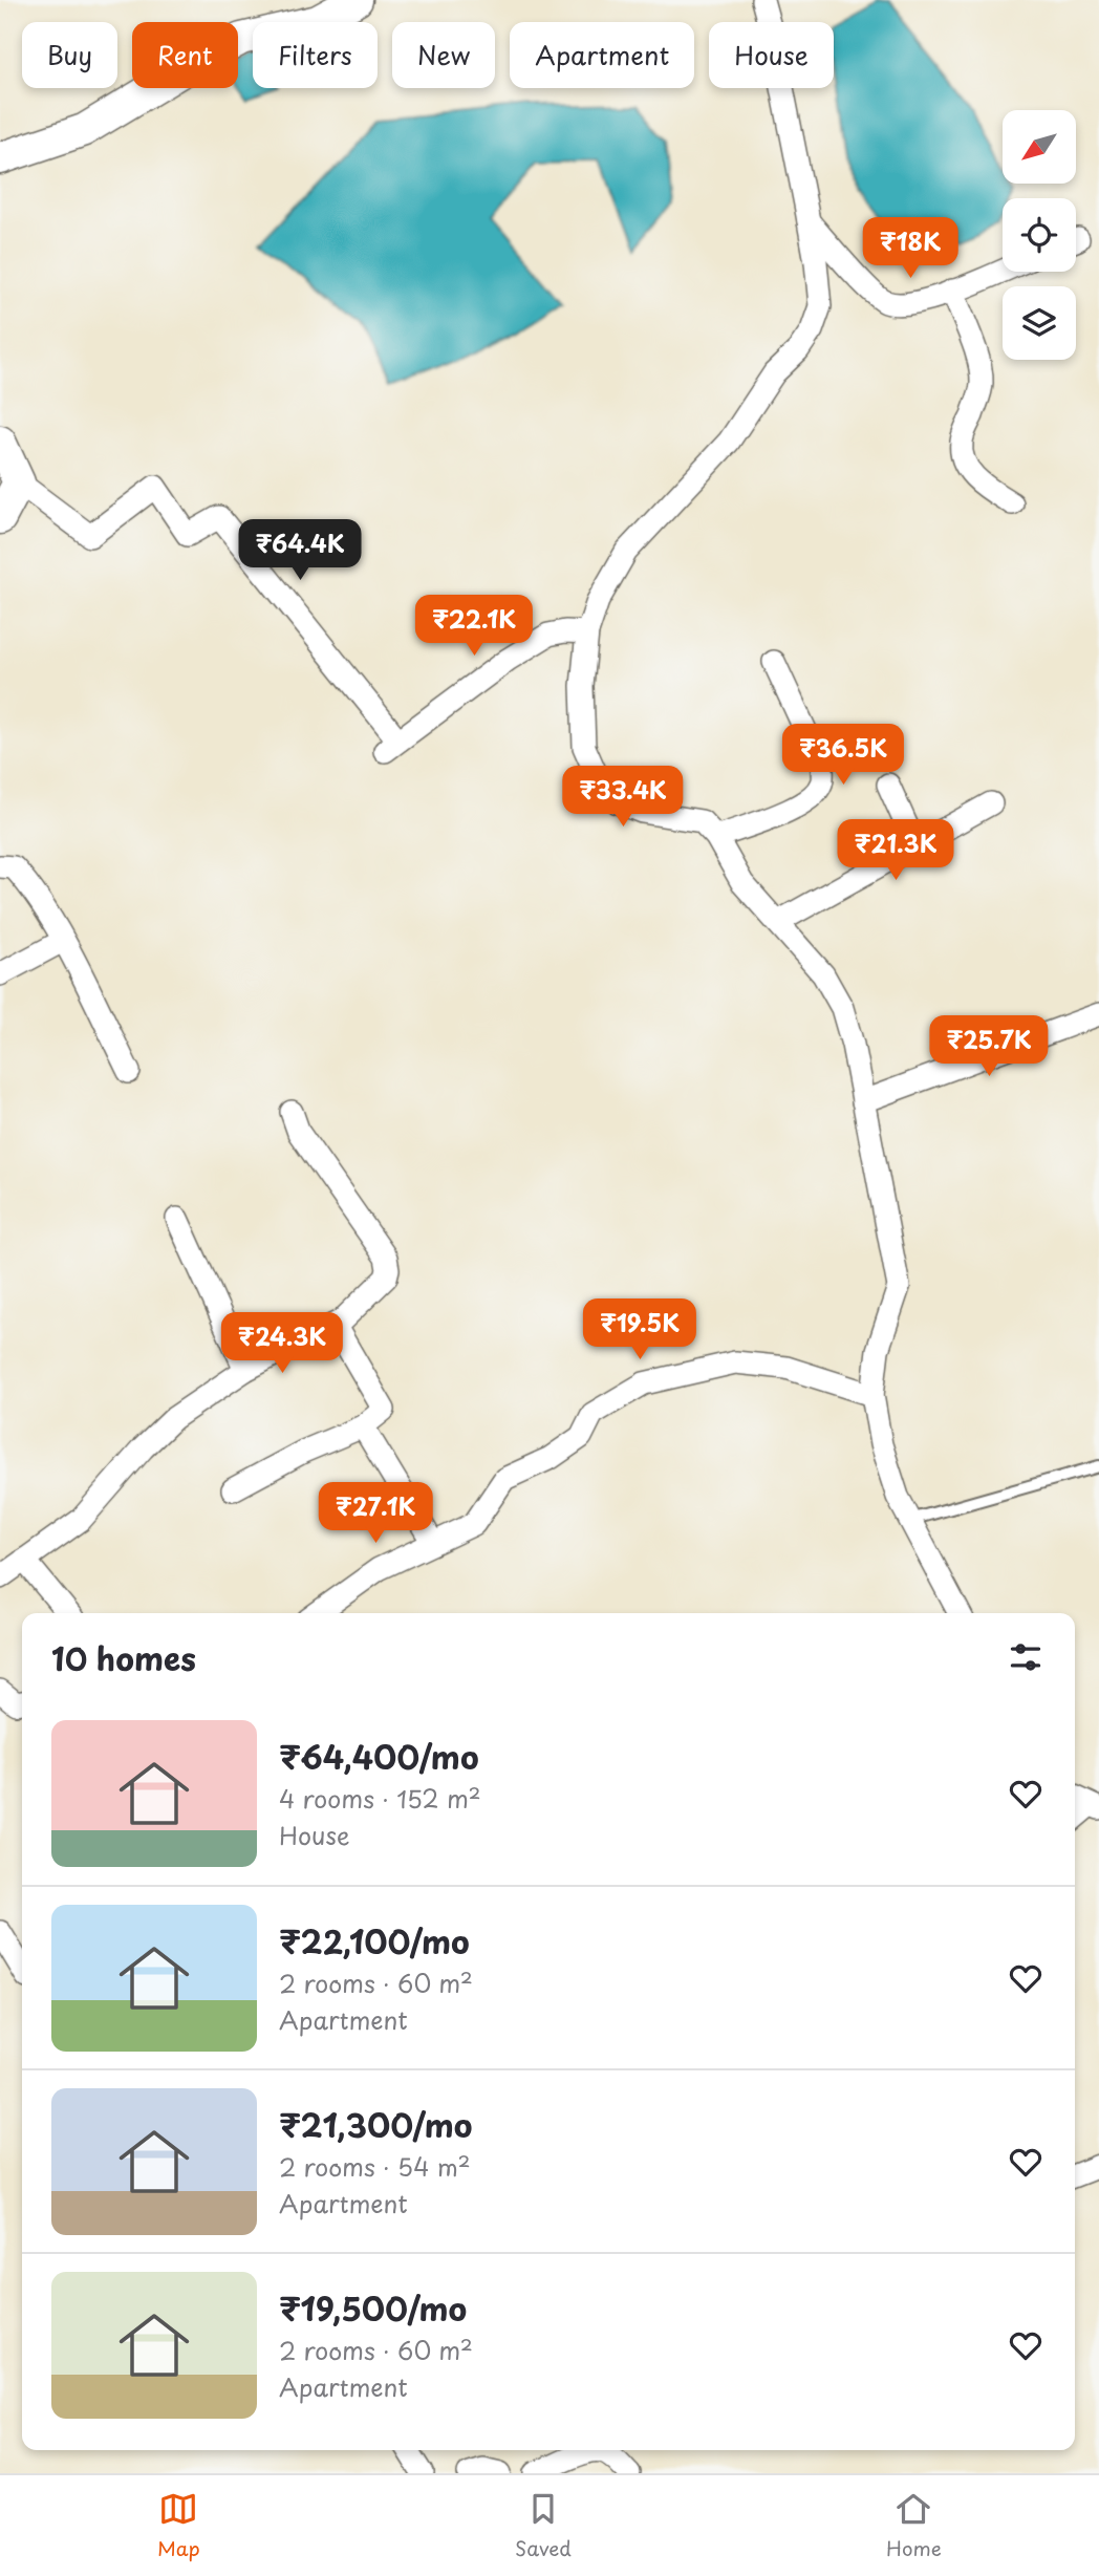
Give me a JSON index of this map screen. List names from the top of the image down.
{
  "north": "bottom left",
  "page": {
    "chip": [
      "Buy",
      "Rent",
      "Filters",
      "New",
      "Apartment",
      "House"
    ],
    "price": [
      "₹18K",
      "₹64.4K",
      "₹22.1K",
      "₹36.5K",
      "₹33.4K",
      "₹21.3K",
      "₹25.7K",
      "₹19.5K",
      "₹24.3K",
      "₹27.1K"
    ],
    "heading": "10 homes",
    "list": [
      {
        "name": "₹64,400/mo",
        "note": "4 rooms · 152 m² · House"
      },
      {
        "name": "₹22,100/mo",
        "note": "2 rooms · 60 m² · Apartment"
      },
      {
        "name": "₹21,300/mo",
        "note": "2 rooms · 54 m² · Apartment"
      },
      {
        "name": "₹19,500/mo",
        "note": "2 rooms · 60 m² · Apartment"
      }
    ],
    "tabs": ["Map", "Saved", "Home"]
  }
}
